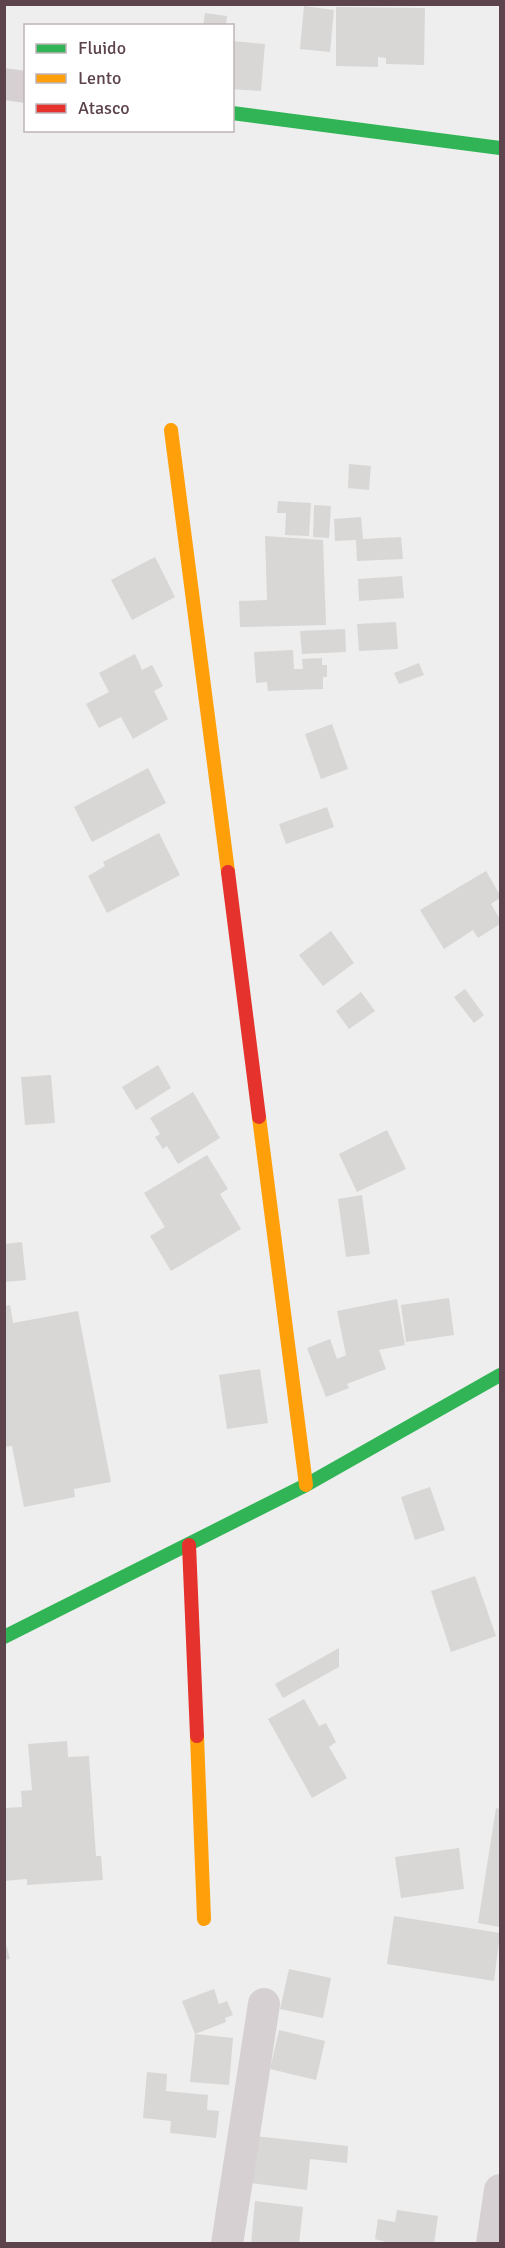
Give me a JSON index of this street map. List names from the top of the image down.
{
  "legend": ["Fluido", "Lento", "Atasco"]
}
